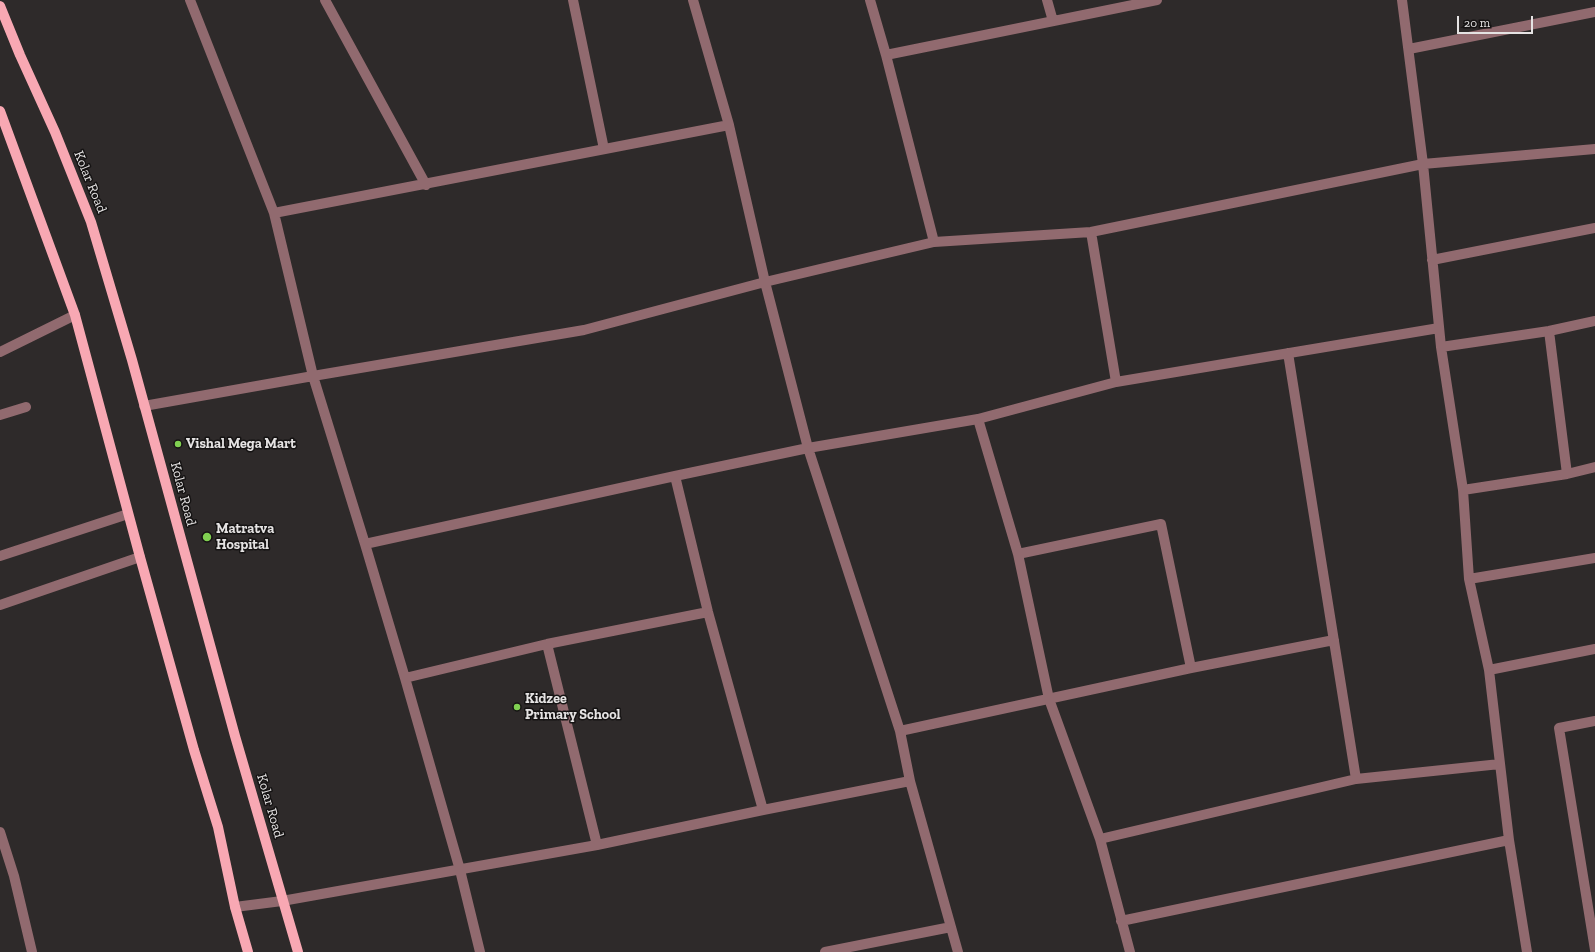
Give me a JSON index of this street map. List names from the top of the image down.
{
  "streets": {
    "main road": ["Kolar Road"]
  },
  "places": ["Vishal Mega Mart", "Matratva Hospital", "Kidzee Primary School"],
  "scale_bar": "20 m"
}
